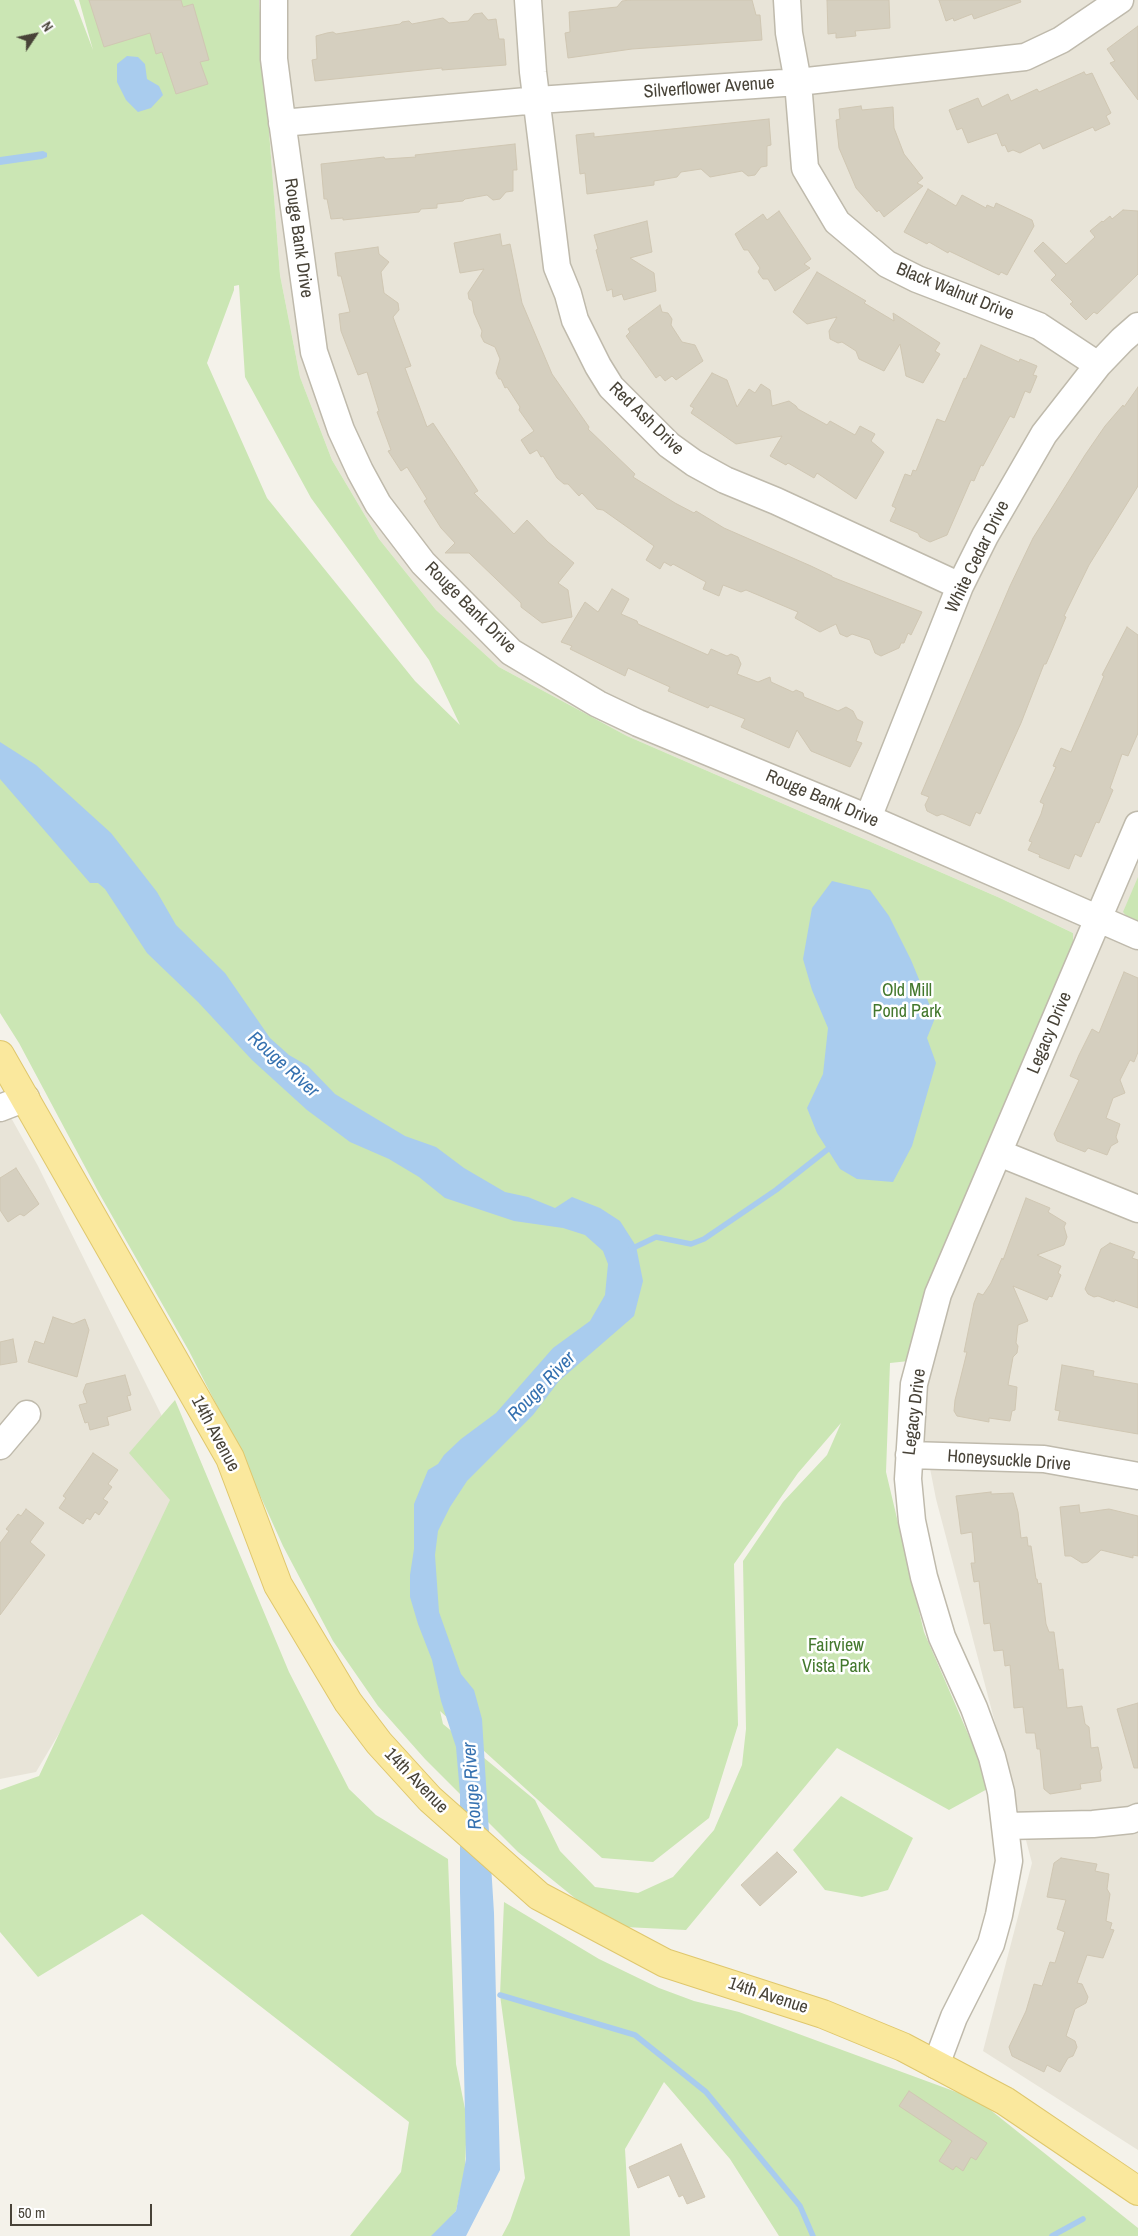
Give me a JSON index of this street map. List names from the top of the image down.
{
  "streets": {
    "main road": ["14th Avenue"],
    "street": [
      "Silverflower Avenue",
      "Rouge Bank Drive",
      "Black Walnut Drive",
      "Red Ash Drive",
      "White Cedar Drive",
      "Legacy Drive",
      "Honeysuckle Drive"
    ]
  },
  "crossings": [
    ["Silverflower Avenue", "Rouge Bank Drive"],
    ["Silverflower Avenue", "Black Walnut Drive"],
    ["Silverflower Avenue", "Red Ash Drive"],
    ["Rouge Bank Drive", "White Cedar Drive"],
    ["Rouge Bank Drive", "Legacy Drive"],
    ["Black Walnut Drive", "White Cedar Drive"],
    ["Red Ash Drive", "White Cedar Drive"],
    ["Legacy Drive", "14th Avenue"],
    ["Legacy Drive", "Honeysuckle Drive"]
  ],
  "water": ["Rouge River"],
  "parks": ["Old Mill Pond Park", "Fairview Vista Park"],
  "scale_bar": "50 m",
  "north": "top right"
}
